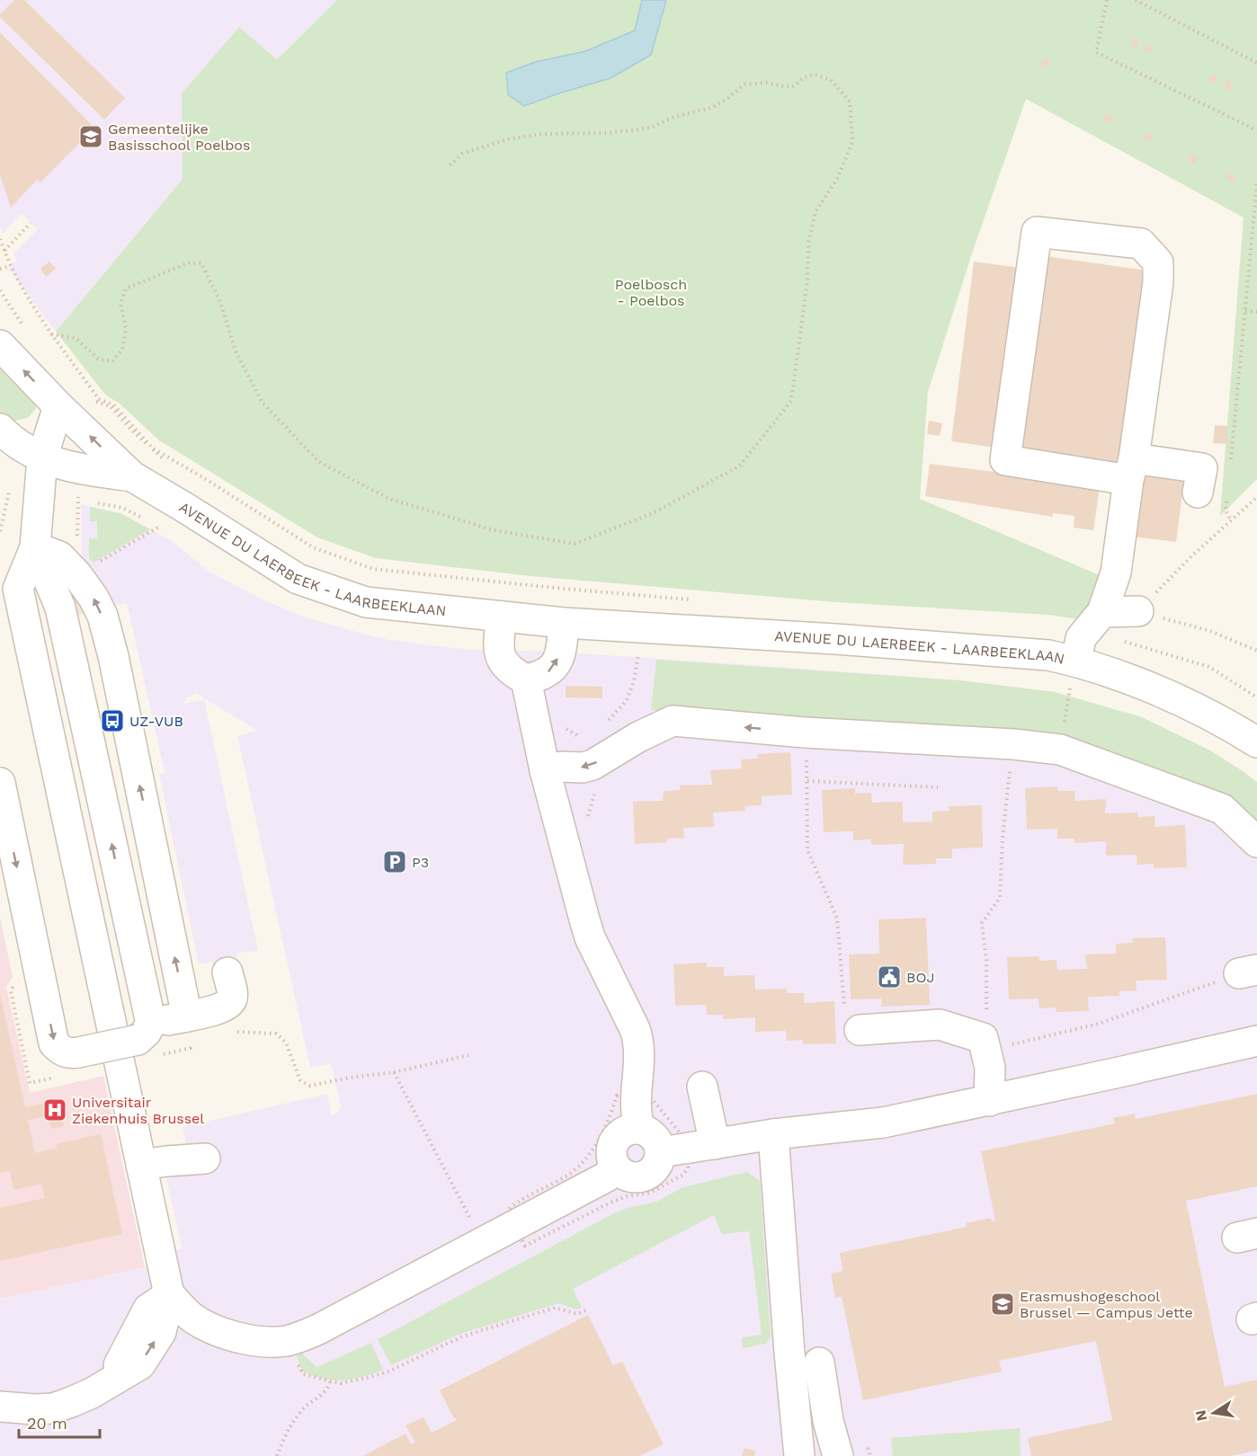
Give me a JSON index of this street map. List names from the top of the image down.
{
  "streets": {
    "street": ["AVENUE DU LAERBEEK - LAARBEEKLAAN"]
  },
  "parks": ["Poelbosch - Poelbos"],
  "places": {
    "school or university": ["Gemeentelijke Basisschool Poelbos", "Erasmushogeschool Brussel — Campus Jette"],
    "bus stop": ["UZ-VUB"],
    "parking": ["P3"],
    "public building": ["BOJ"],
    "hospital": ["Universitair Ziekenhuis Brussel"]
  },
  "scale_bar": "20 m",
  "north": "left"
}
